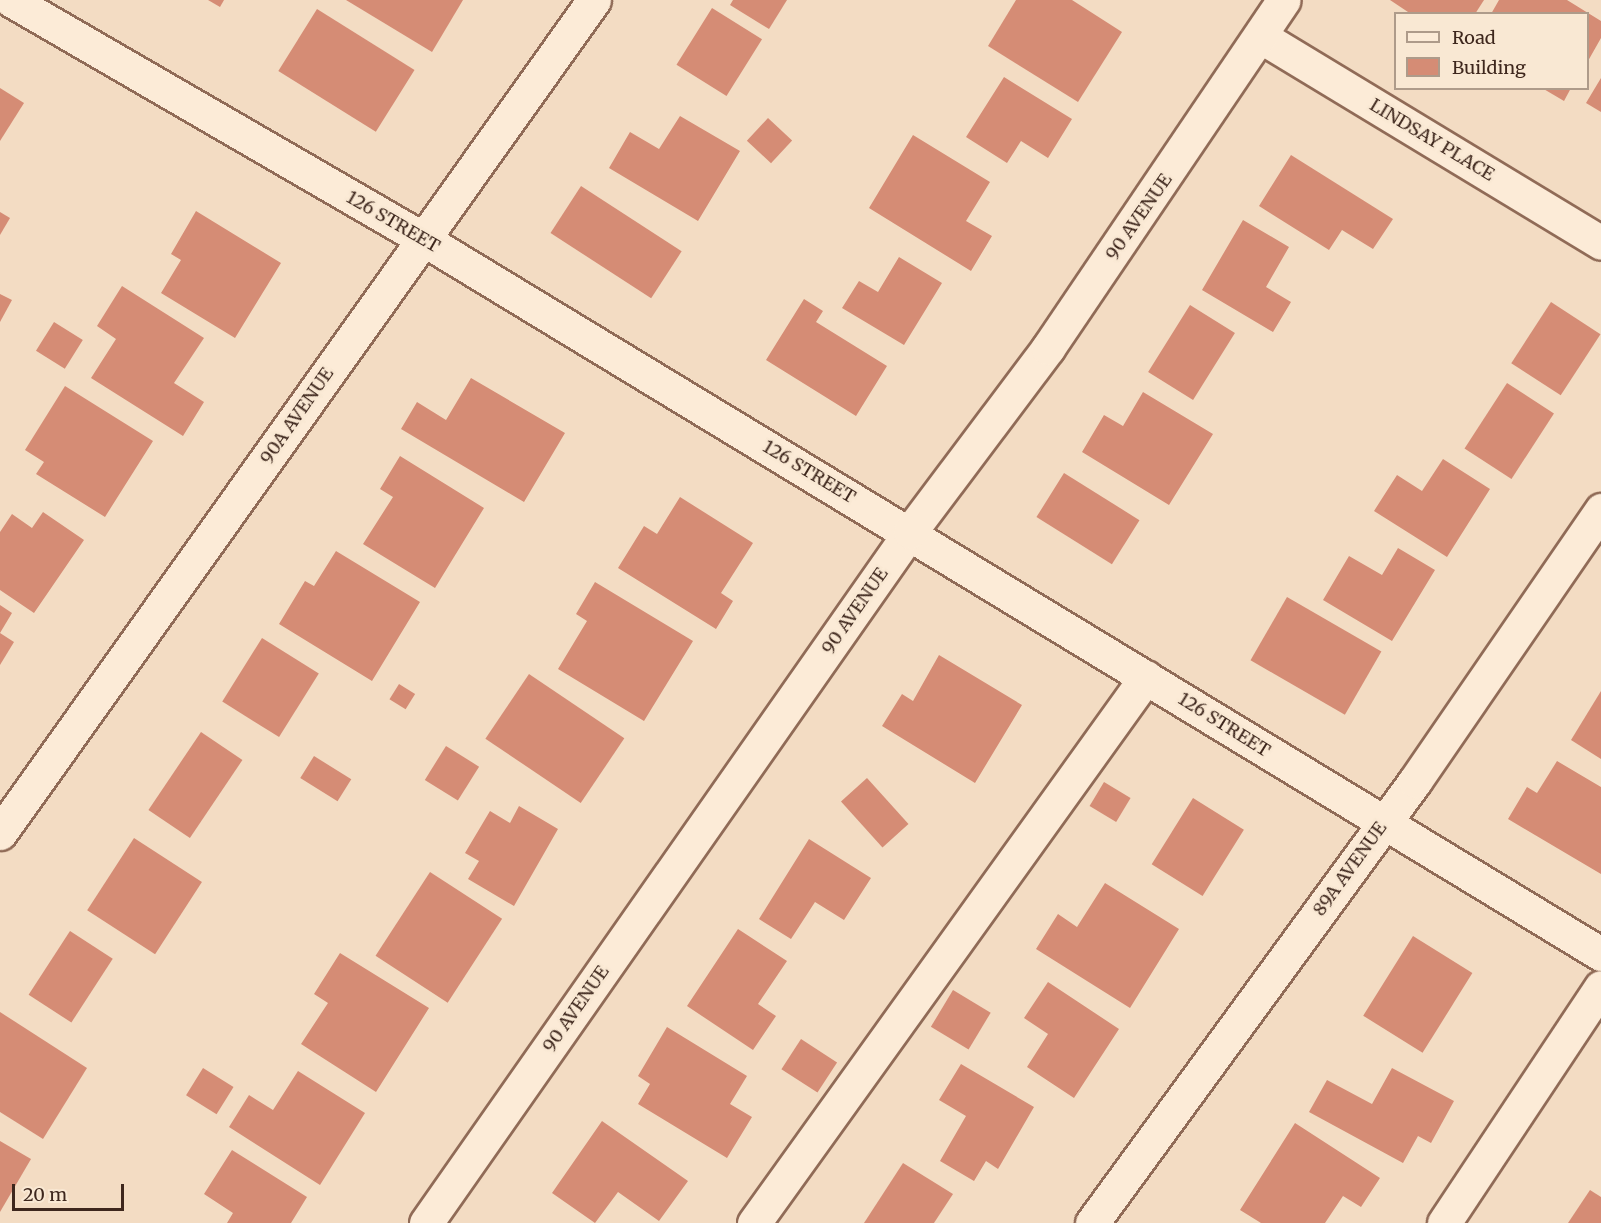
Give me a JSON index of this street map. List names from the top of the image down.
{
  "streets": {
    "street": [
      "LINDSAY PLACE",
      "90 AVENUE",
      "126 STREET",
      "90A AVENUE",
      "89A AVENUE"
    ]
  },
  "crossings": [
    ["LINDSAY PLACE", "90 AVENUE"],
    ["90 AVENUE", "126 STREET"],
    ["126 STREET", "90A AVENUE"],
    ["126 STREET", "89A AVENUE"]
  ],
  "legend": ["Road", "Building"],
  "scale_bar": "20 m"
}
